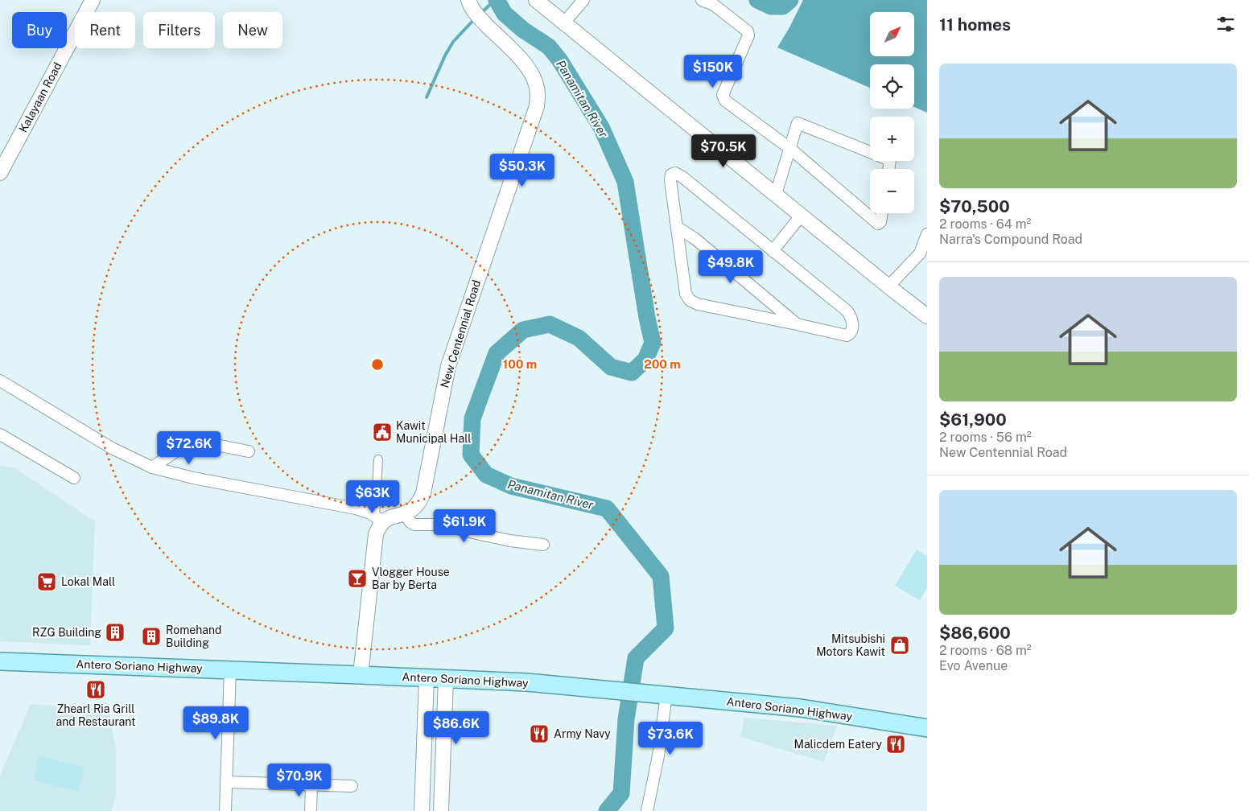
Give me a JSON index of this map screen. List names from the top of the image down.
{
  "streets": {
    "main road": ["Antero Soriano Highway"],
    "street": ["Kalayaan Road", "New Centennial Road"]
  },
  "water": ["Panamitan River"],
  "places": {
    "public building": ["Kawit Municipal Hall"],
    "bar": ["Vlogger House Bar by Berta"],
    "supermarket": ["Lokal Mall"],
    "building": ["RZG Building", "Romehand Building"],
    "shop": ["Mitsubishi Motors Kawit"],
    "restaurant": ["Zhearl Ria Grill and Restaurant", "Army Navy", "Malicdem Eatery"]
  },
  "north": "top right",
  "page": {
    "heading": "11 homes",
    "map_buttons": ["+", "−"],
    "chip": [
      "Buy",
      "Rent",
      "Filters",
      "New"
    ],
    "list": [
      {
        "name": "$70,500",
        "note": "2 rooms · 64 m² · Narra's Compound Road"
      },
      {
        "name": "$61,900",
        "note": "2 rooms · 56 m² · New Centennial Road"
      },
      {
        "name": "$86,600",
        "note": "2 rooms · 68 m² · Evo Avenue"
      }
    ],
    "price": [
      "$150K",
      "$70.5K",
      "$50.3K",
      "$49.8K",
      "$72.6K",
      "$63K",
      "$61.9K",
      "$89.8K",
      "$86.6K",
      "$73.6K",
      "$70.9K"
    ]
  },
  "rings": ["100 m", "200 m"]
}
